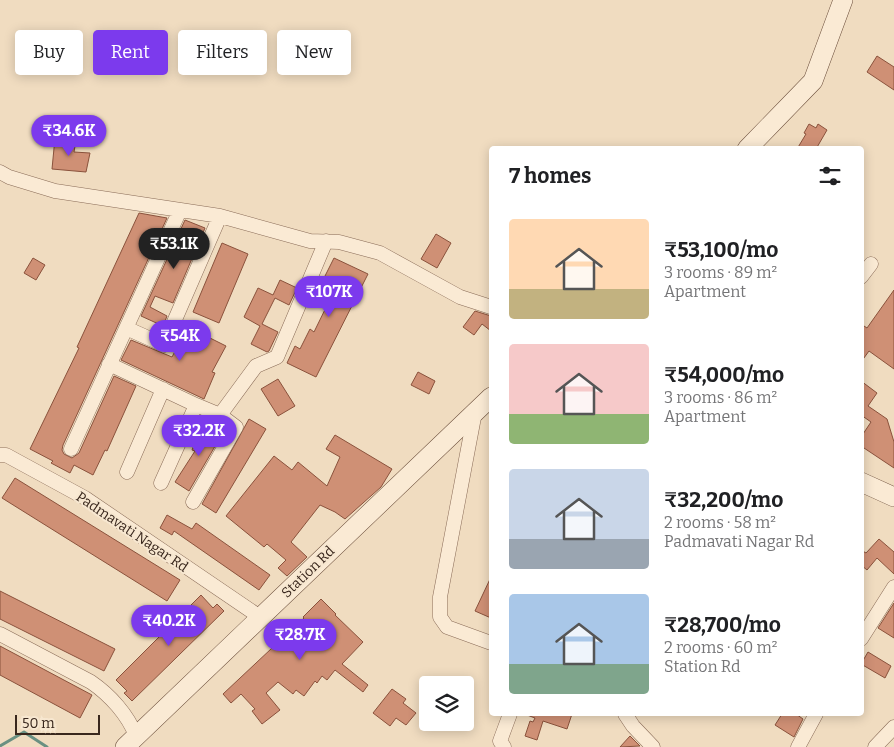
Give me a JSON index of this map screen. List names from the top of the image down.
{
  "streets": {
    "main road": ["Station Rd"],
    "street": ["Padmavati Nagar Rd"]
  },
  "crossings": [
    ["Padmavati Nagar Rd", "Station Rd"]
  ],
  "scale_bar": "50 m",
  "page": {
    "chip": [
      "Buy",
      "Rent",
      "Filters",
      "New"
    ],
    "price": [
      "₹34.6K",
      "₹53.1K",
      "₹107K",
      "₹54K",
      "₹32.2K",
      "₹40.2K",
      "₹28.7K"
    ],
    "heading": "7 homes",
    "list": [
      {
        "name": "₹53,100/mo",
        "note": "3 rooms · 89 m² · Apartment"
      },
      {
        "name": "₹54,000/mo",
        "note": "3 rooms · 86 m² · Apartment"
      },
      {
        "name": "₹32,200/mo",
        "note": "2 rooms · 58 m² · Padmavati Nagar Rd"
      },
      {
        "name": "₹28,700/mo",
        "note": "2 rooms · 60 m² · Station Rd"
      }
    ],
    "scale": "50 m"
  }
}
